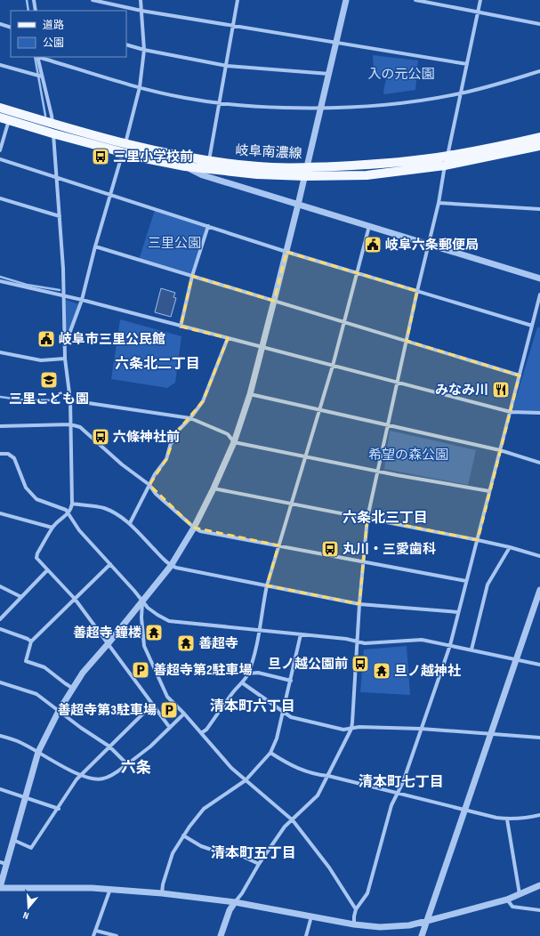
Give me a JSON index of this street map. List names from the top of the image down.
{
  "streets": {
    "main road": ["岐阜南濃線"]
  },
  "districts": [
    "六条北二丁目",
    "六条北三丁目",
    "清本町六丁目",
    "六条",
    "清本町七丁目",
    "清本町五丁目"
  ],
  "parks": ["入の元公園", "三里公園", "希望の森公園"],
  "places": {
    "bus stop": [
      "三里小学校前",
      "六條神社前",
      "丸川・三愛歯科",
      "旦ノ越公園前"
    ],
    "public building": ["岐阜六条郵便局", "岐阜市三里公民館"],
    "school or university": ["三里こども園"],
    "restaurant": ["みなみ川"],
    "temple": ["善超寺 鐘楼", "善超寺", "旦ノ越神社"],
    "parking": ["善超寺第2駐車場", "善超寺第3駐車場"]
  },
  "legend": ["道路", "公園"],
  "north": "bottom"
}
